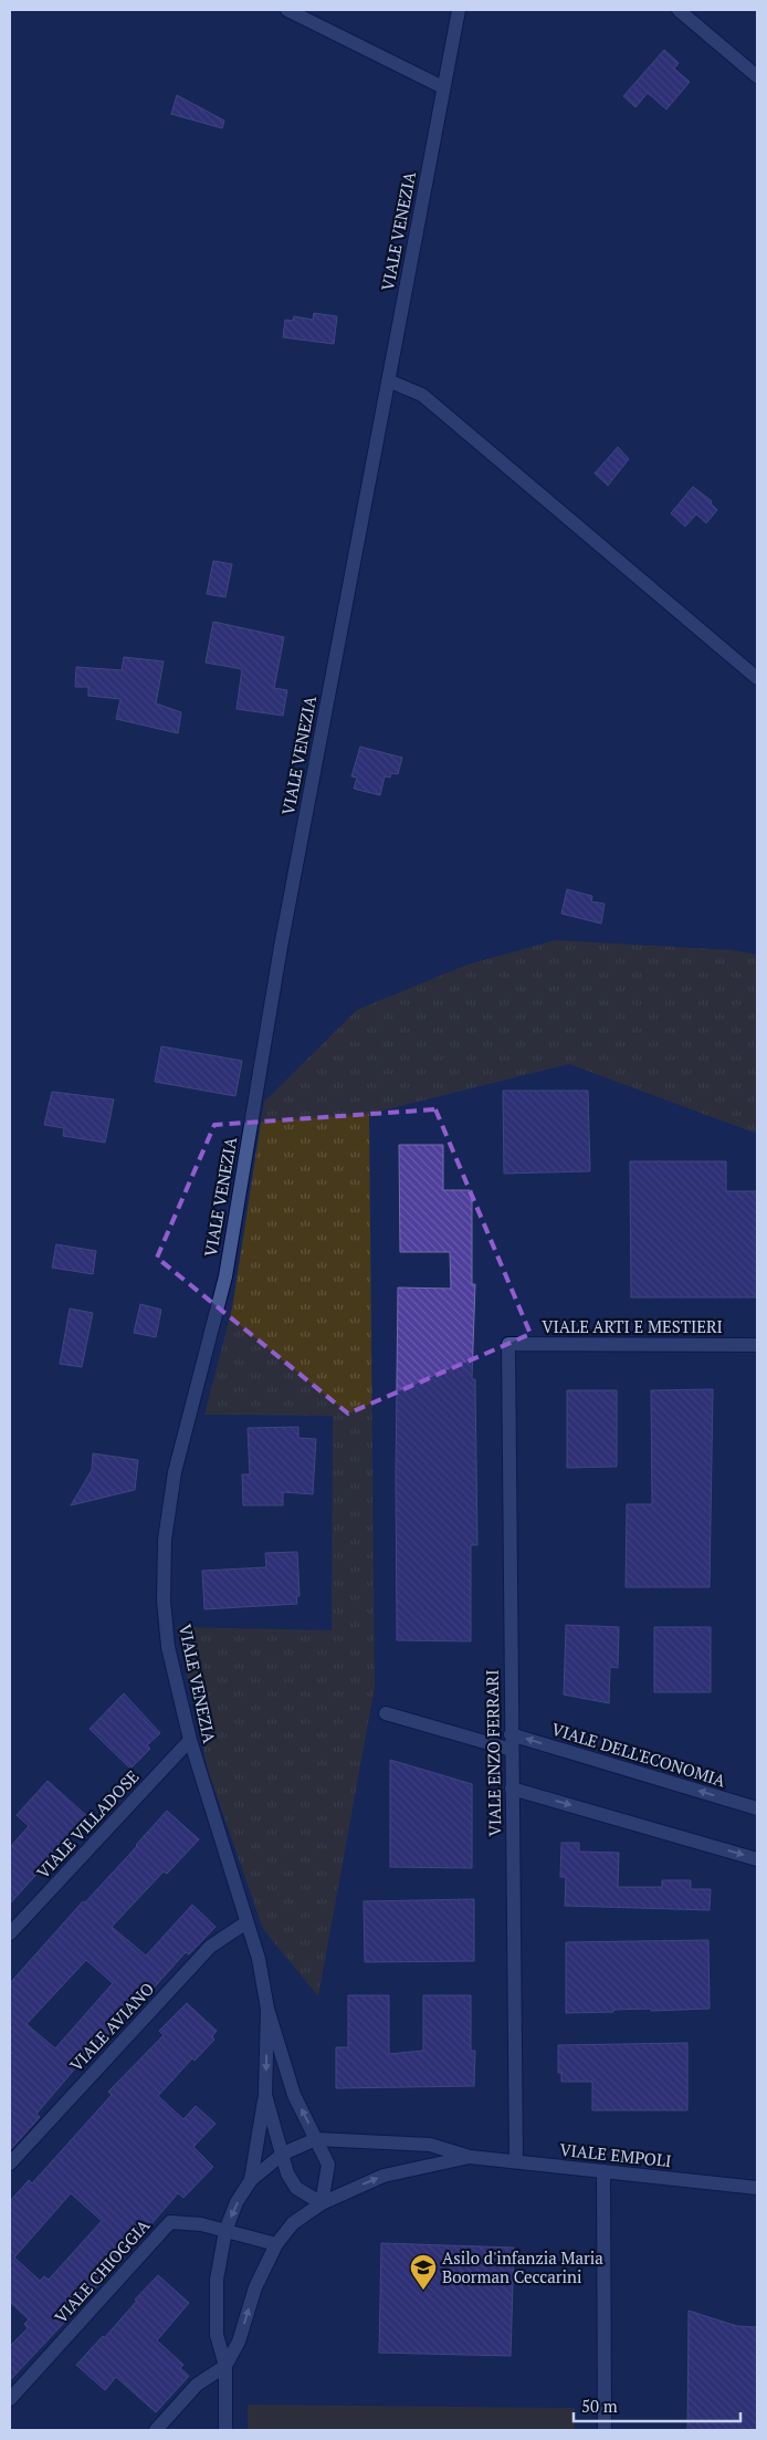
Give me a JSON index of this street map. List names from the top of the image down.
{
  "streets": {
    "street": [
      "VIALE VENEZIA",
      "VIALE ARTI E MESTIERI",
      "VIALE ENZO FERRARI",
      "VIALE DELL'ECONOMIA",
      "VIALE VILLADOSE",
      "VIALE AVIANO",
      "VIALE EMPOLI",
      "VIALE CHIOGGIA"
    ]
  },
  "crossings": [
    ["VIALE VENEZIA", "VIALE VILLADOSE"],
    ["VIALE VENEZIA", "VIALE AVIANO"],
    ["VIALE VENEZIA", "VIALE EMPOLI"],
    ["VIALE VENEZIA", "VIALE CHIOGGIA"],
    ["VIALE ARTI E MESTIERI", "VIALE ENZO FERRARI"],
    ["VIALE ENZO FERRARI", "VIALE DELL'ECONOMIA"],
    ["VIALE ENZO FERRARI", "VIALE EMPOLI"]
  ],
  "places": {
    "school or university": ["Asilo d'infanzia Maria Boorman Ceccarini"]
  },
  "scale_bar": "50 m"
}
